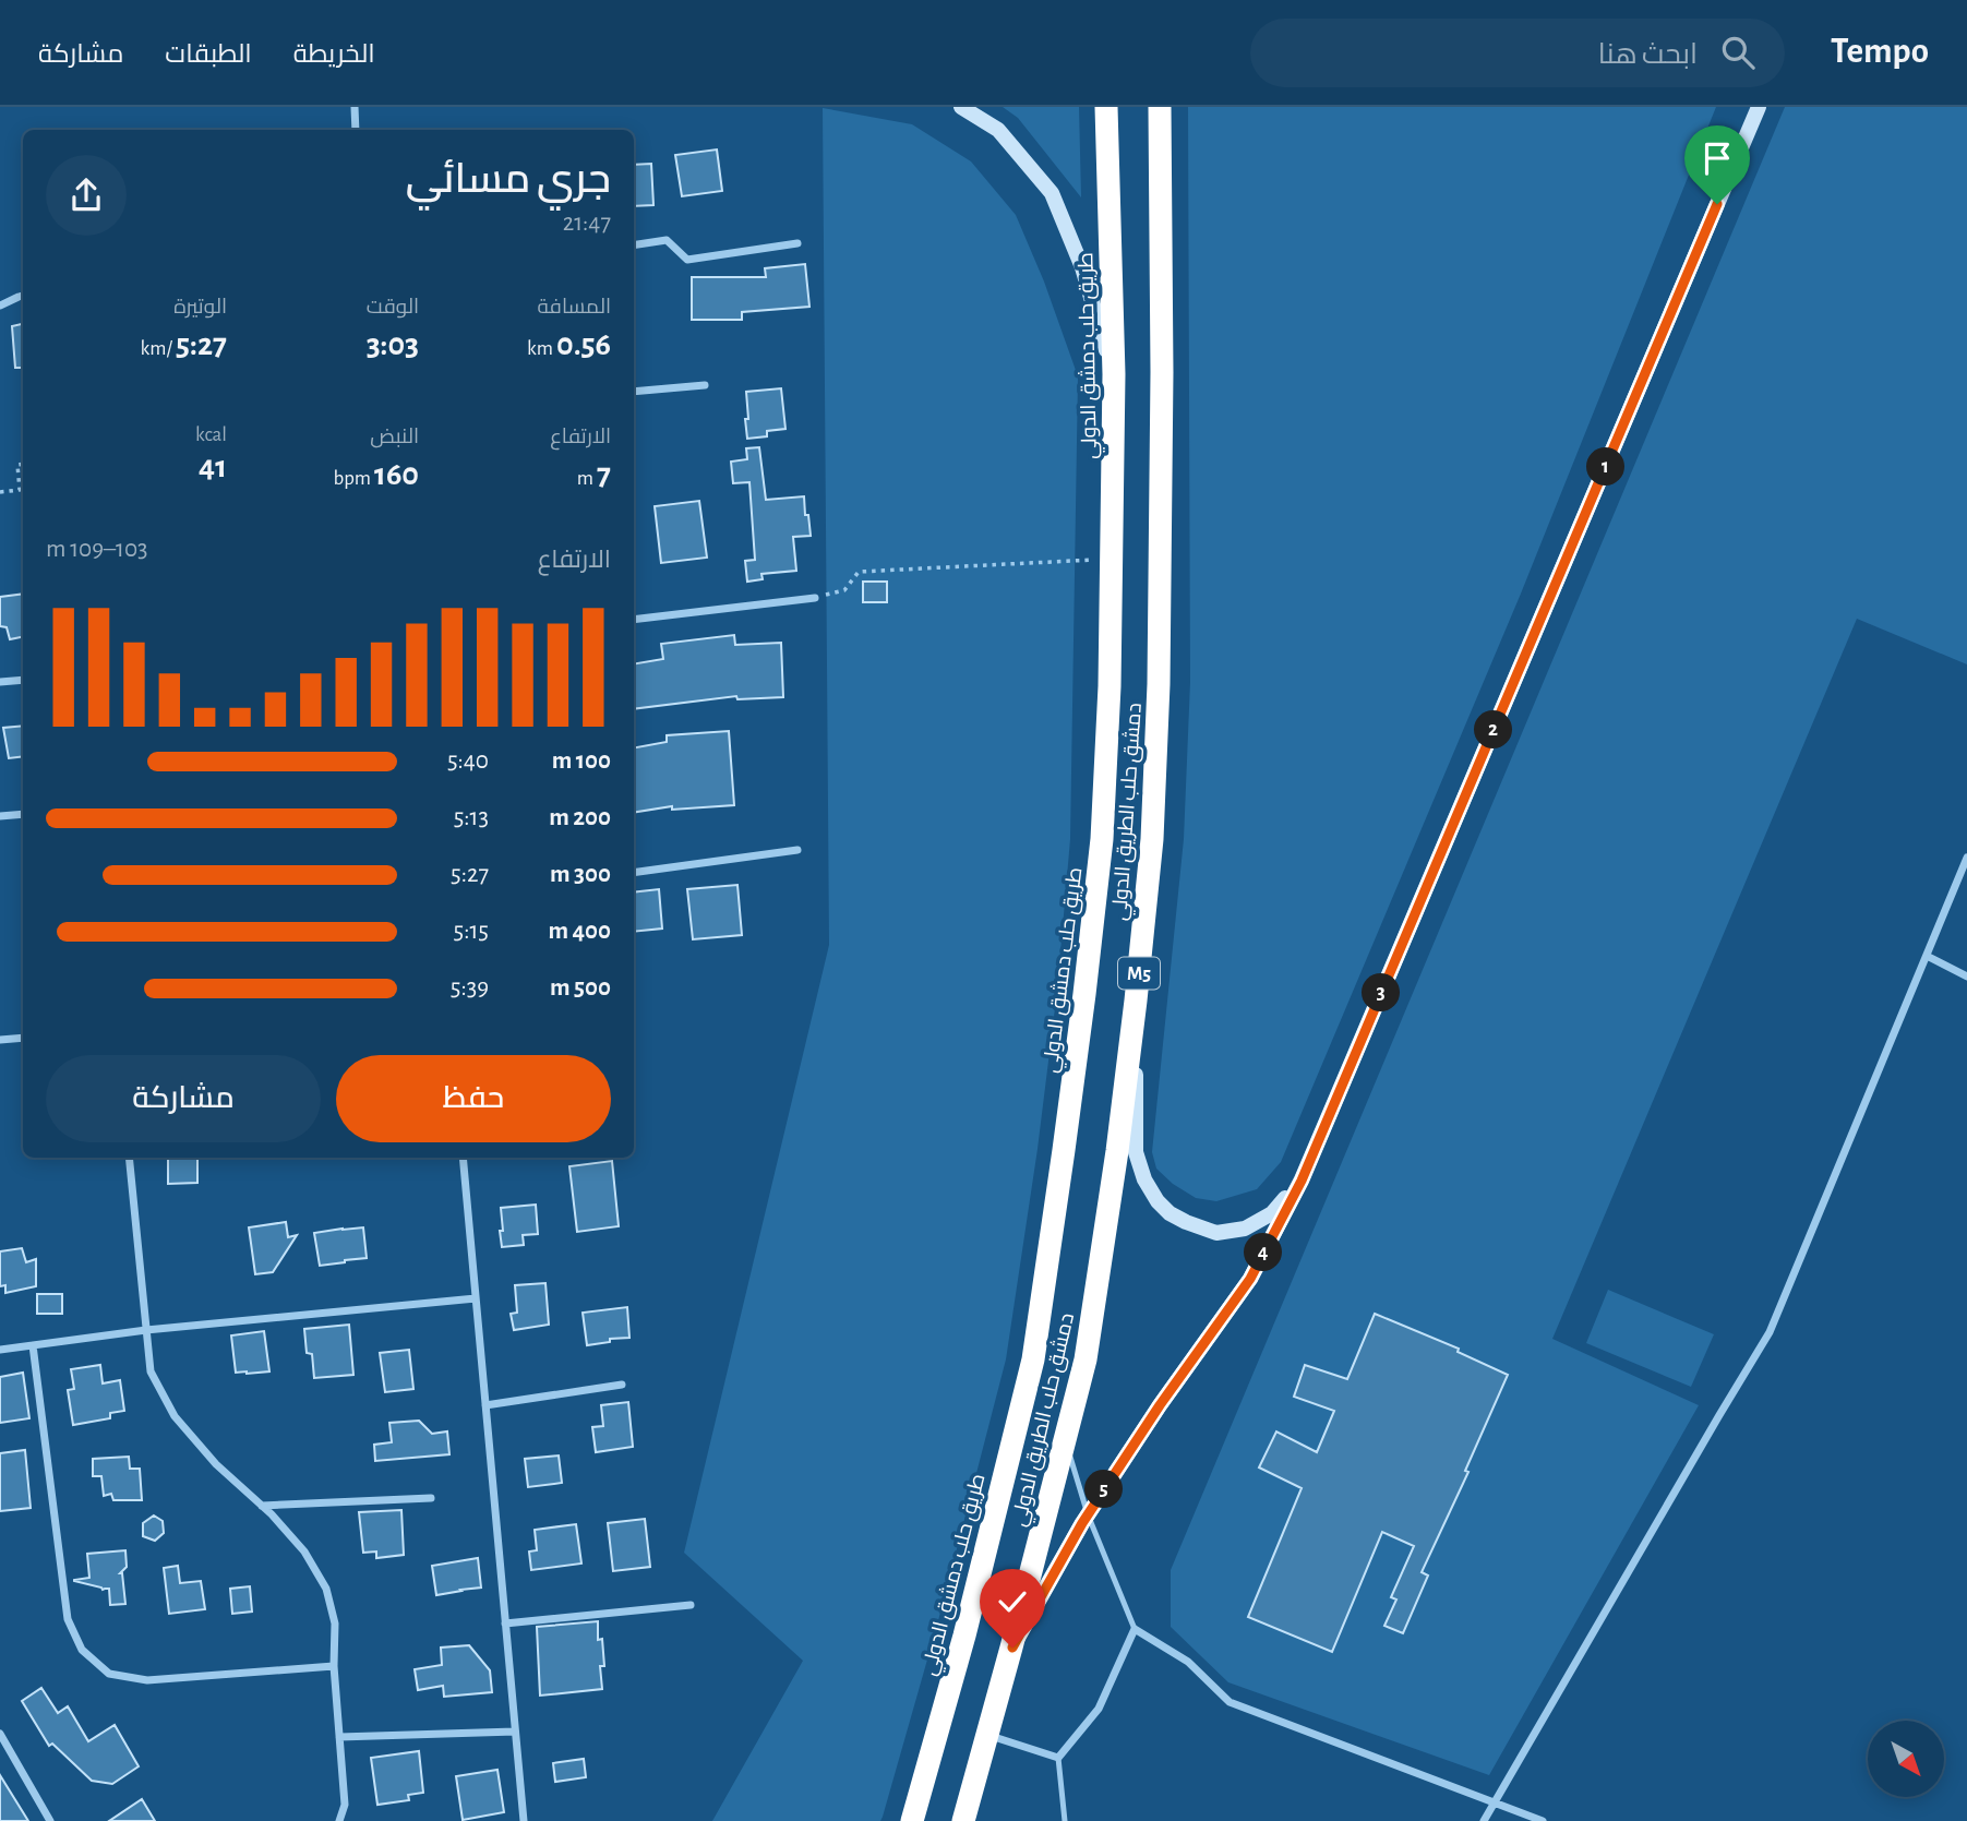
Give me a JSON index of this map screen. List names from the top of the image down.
{
  "streets": {
    "highway": ["طريق حلب دمشق الدولي", "دمشق حلب الطريق الدولي", "M5"]
  },
  "north": "bottom right",
  "page": {
    "header": "Tempo",
    "search": "ابحث هنا",
    "nav": ["الخريطة", "الطبقات", "مشاركة"],
    "heading": ["جري مسائي", "21:47"],
    "stats": [
      ["المسافة", "0.56 km"],
      ["الوقت", "3:03"],
      ["الوتيرة", "5:27 /km"],
      ["الارتفاع", "7 m"],
      ["النبض", "160 bpm"],
      ["kcal", "41"]
    ],
    "pins": [
      "1",
      "2",
      "3",
      "4",
      "5"
    ],
    "chart": ["الارتفاع", "103–109 m"],
    "list": [
      {
        "name": "100 m",
        "note": "5:40"
      },
      {
        "name": "200 m",
        "note": "5:13"
      },
      {
        "name": "300 m",
        "note": "5:27"
      },
      {
        "name": "400 m",
        "note": "5:15"
      },
      {
        "name": "500 m",
        "note": "5:39"
      }
    ],
    "buttons": ["حفظ", "مشاركة"]
  }
}
